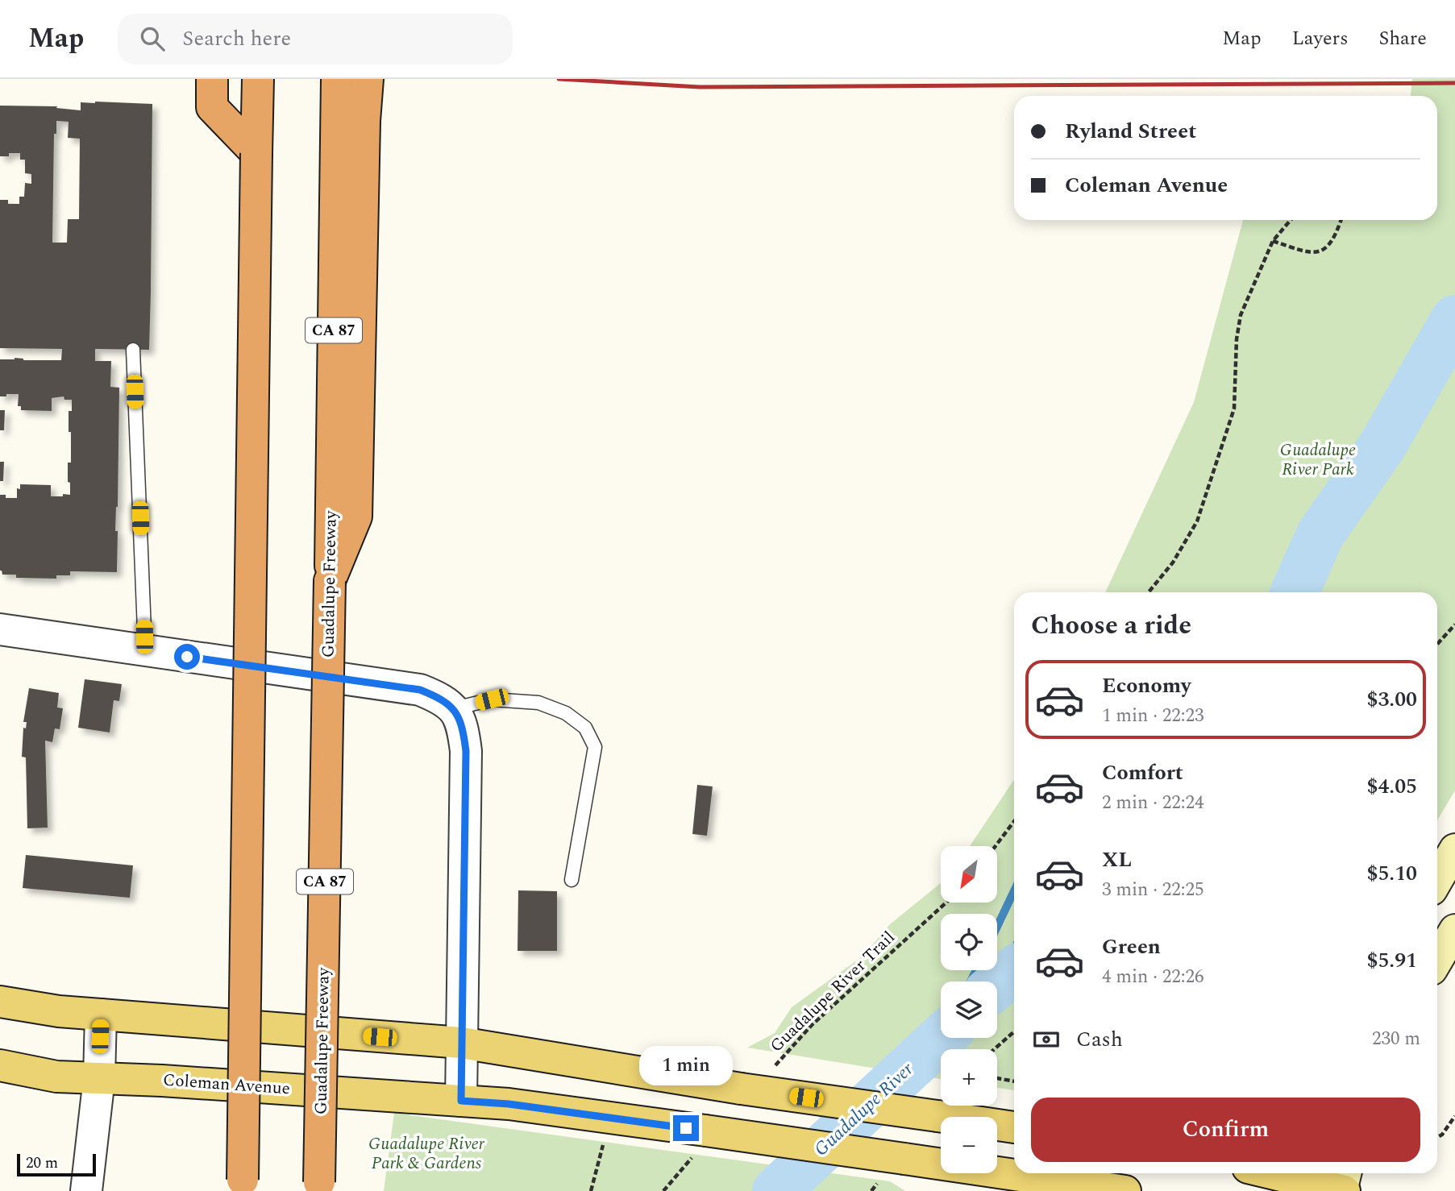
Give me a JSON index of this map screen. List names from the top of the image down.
{
  "streets": {
    "highway": ["CA 87", "Guadalupe Freeway"],
    "main road": ["Coleman Avenue"],
    "path": ["Guadalupe River Trail"]
  },
  "water": ["Guadalupe River"],
  "parks": ["Guadalupe River Park", "Guadalupe River Park & Gardens"],
  "scale_bar": "20 m",
  "north": "bottom left",
  "page": {
    "header": "Map",
    "search": "Search here",
    "nav": ["Map", "Layers", "Share"],
    "banner": ["Ryland Street", "Coleman Avenue"],
    "heading": "Choose a ride",
    "list": [
      {
        "name": "Economy",
        "note": "1 min · 22:23",
        "value": "$3.00"
      },
      {
        "name": "Comfort",
        "note": "2 min · 22:24",
        "value": "$4.05"
      },
      {
        "name": "XL",
        "note": "3 min · 22:25",
        "value": "$5.10"
      },
      {
        "name": "Green",
        "note": "4 min · 22:26",
        "value": "$5.91"
      }
    ],
    "map_buttons": ["+", "−"],
    "pay": ["Cash", "230 m"],
    "bubble": "1 min",
    "buttons": "Confirm",
    "scale": "20 m"
  }
}
